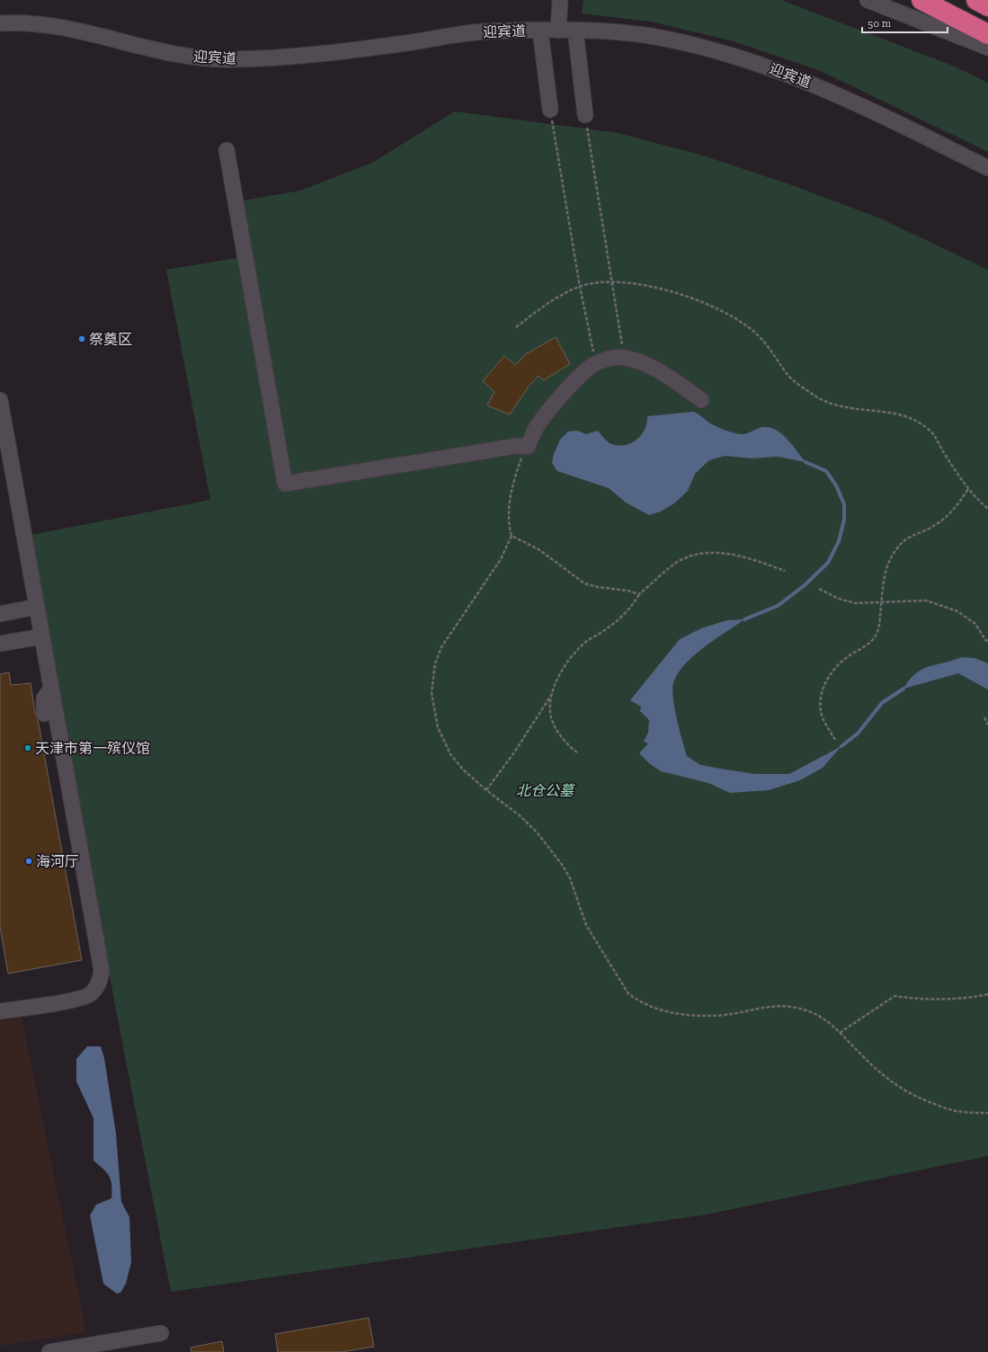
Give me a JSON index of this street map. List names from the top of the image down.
{
  "streets": {
    "street": ["迎宾道"]
  },
  "parks": ["北仓公墓"],
  "places": ["祭奠区", "天津市第一殡仪馆", "海河厅"],
  "scale_bar": "50 m"
}
